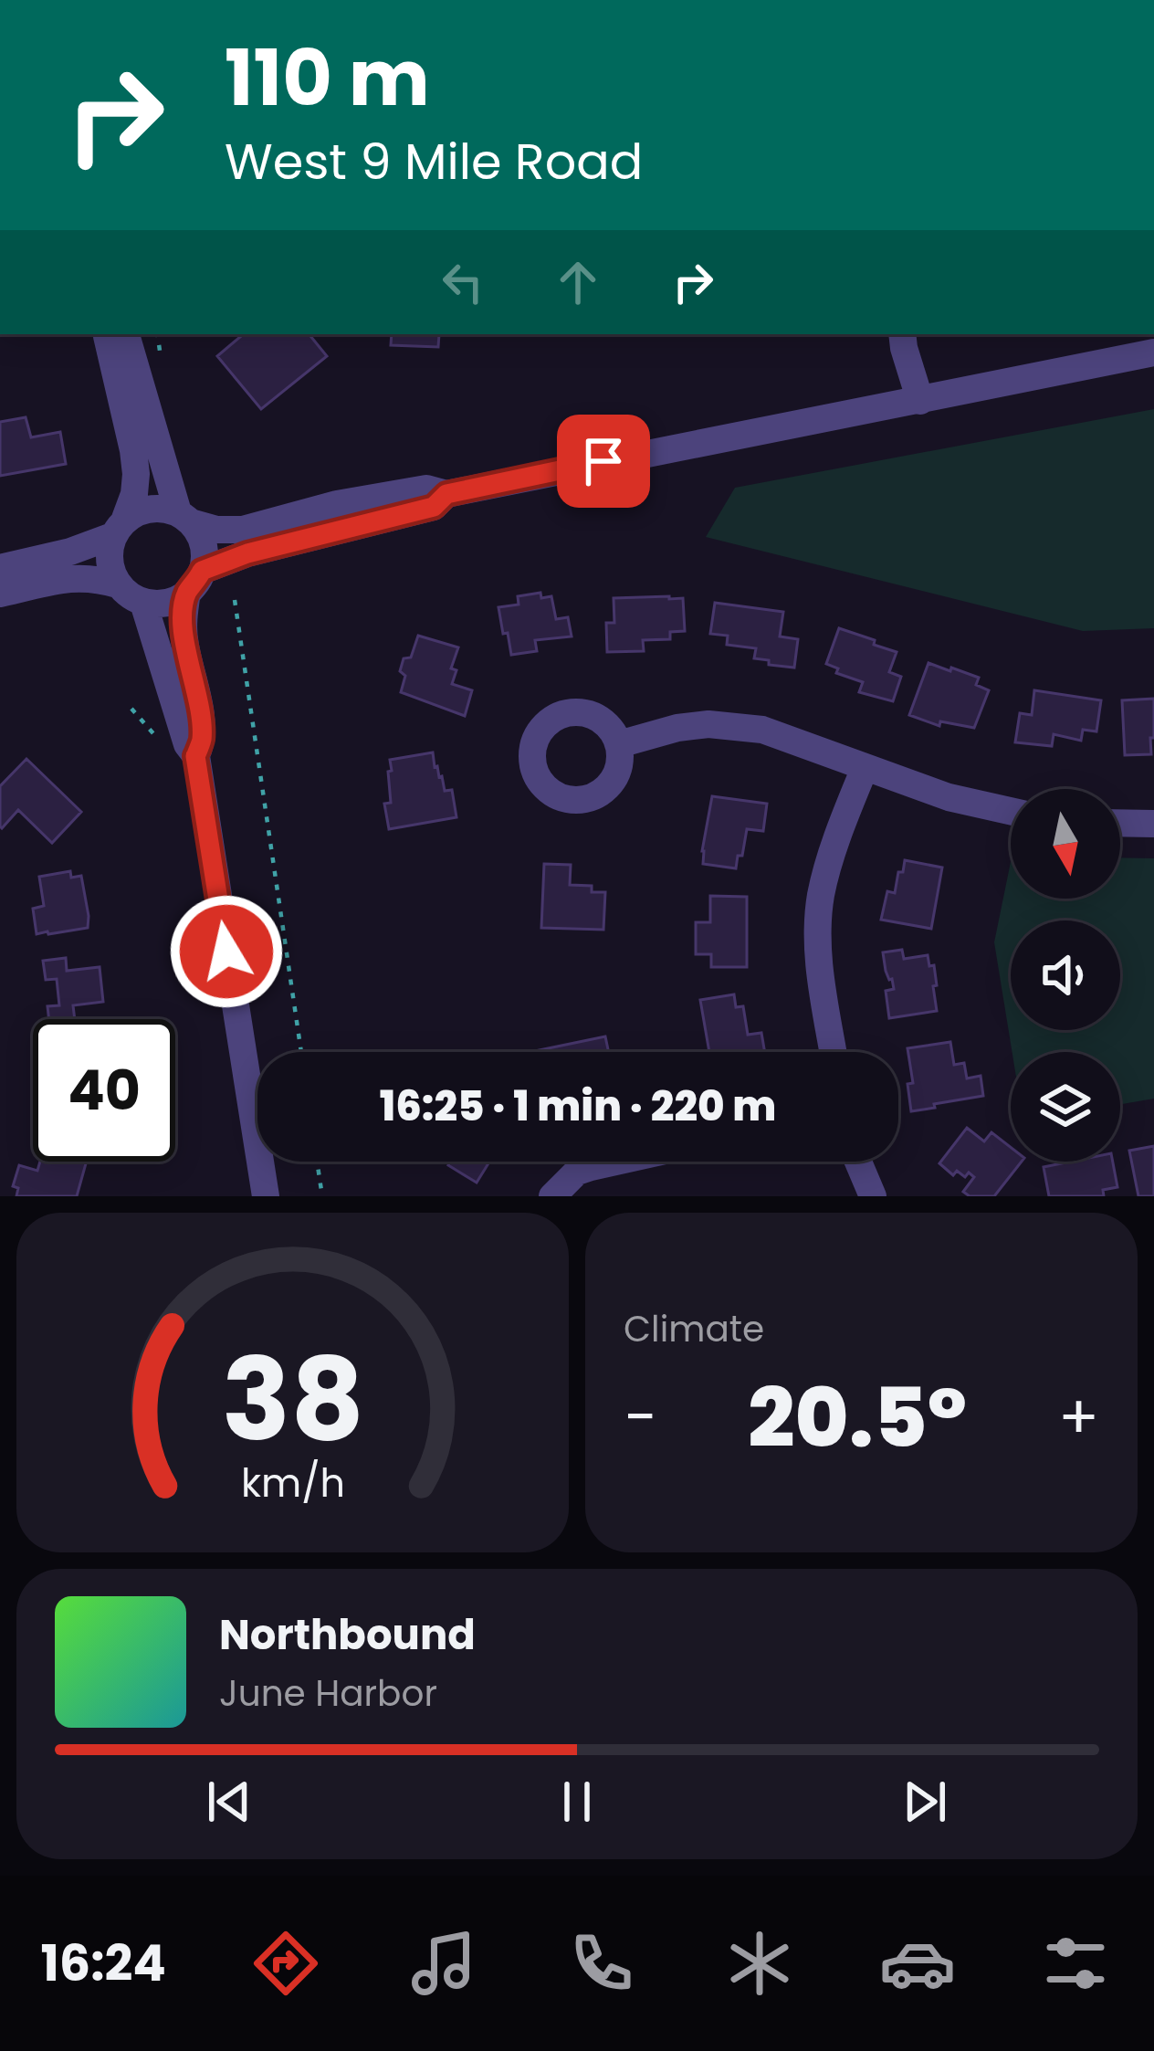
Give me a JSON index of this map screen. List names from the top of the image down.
{
  "north": "bottom",
  "page": {
    "turn": ["110 m", "West 9 Mile Road"],
    "limit": "40",
    "trip": "16:25 · 1 min · 220 m",
    "tile": "Climate",
    "heat": ["−", "20.5°", "+"],
    "song": ["Northbound", "June Harbor"],
    "tabs": "16:24",
    "gauge": ["38", "km/h"]
  }
}
